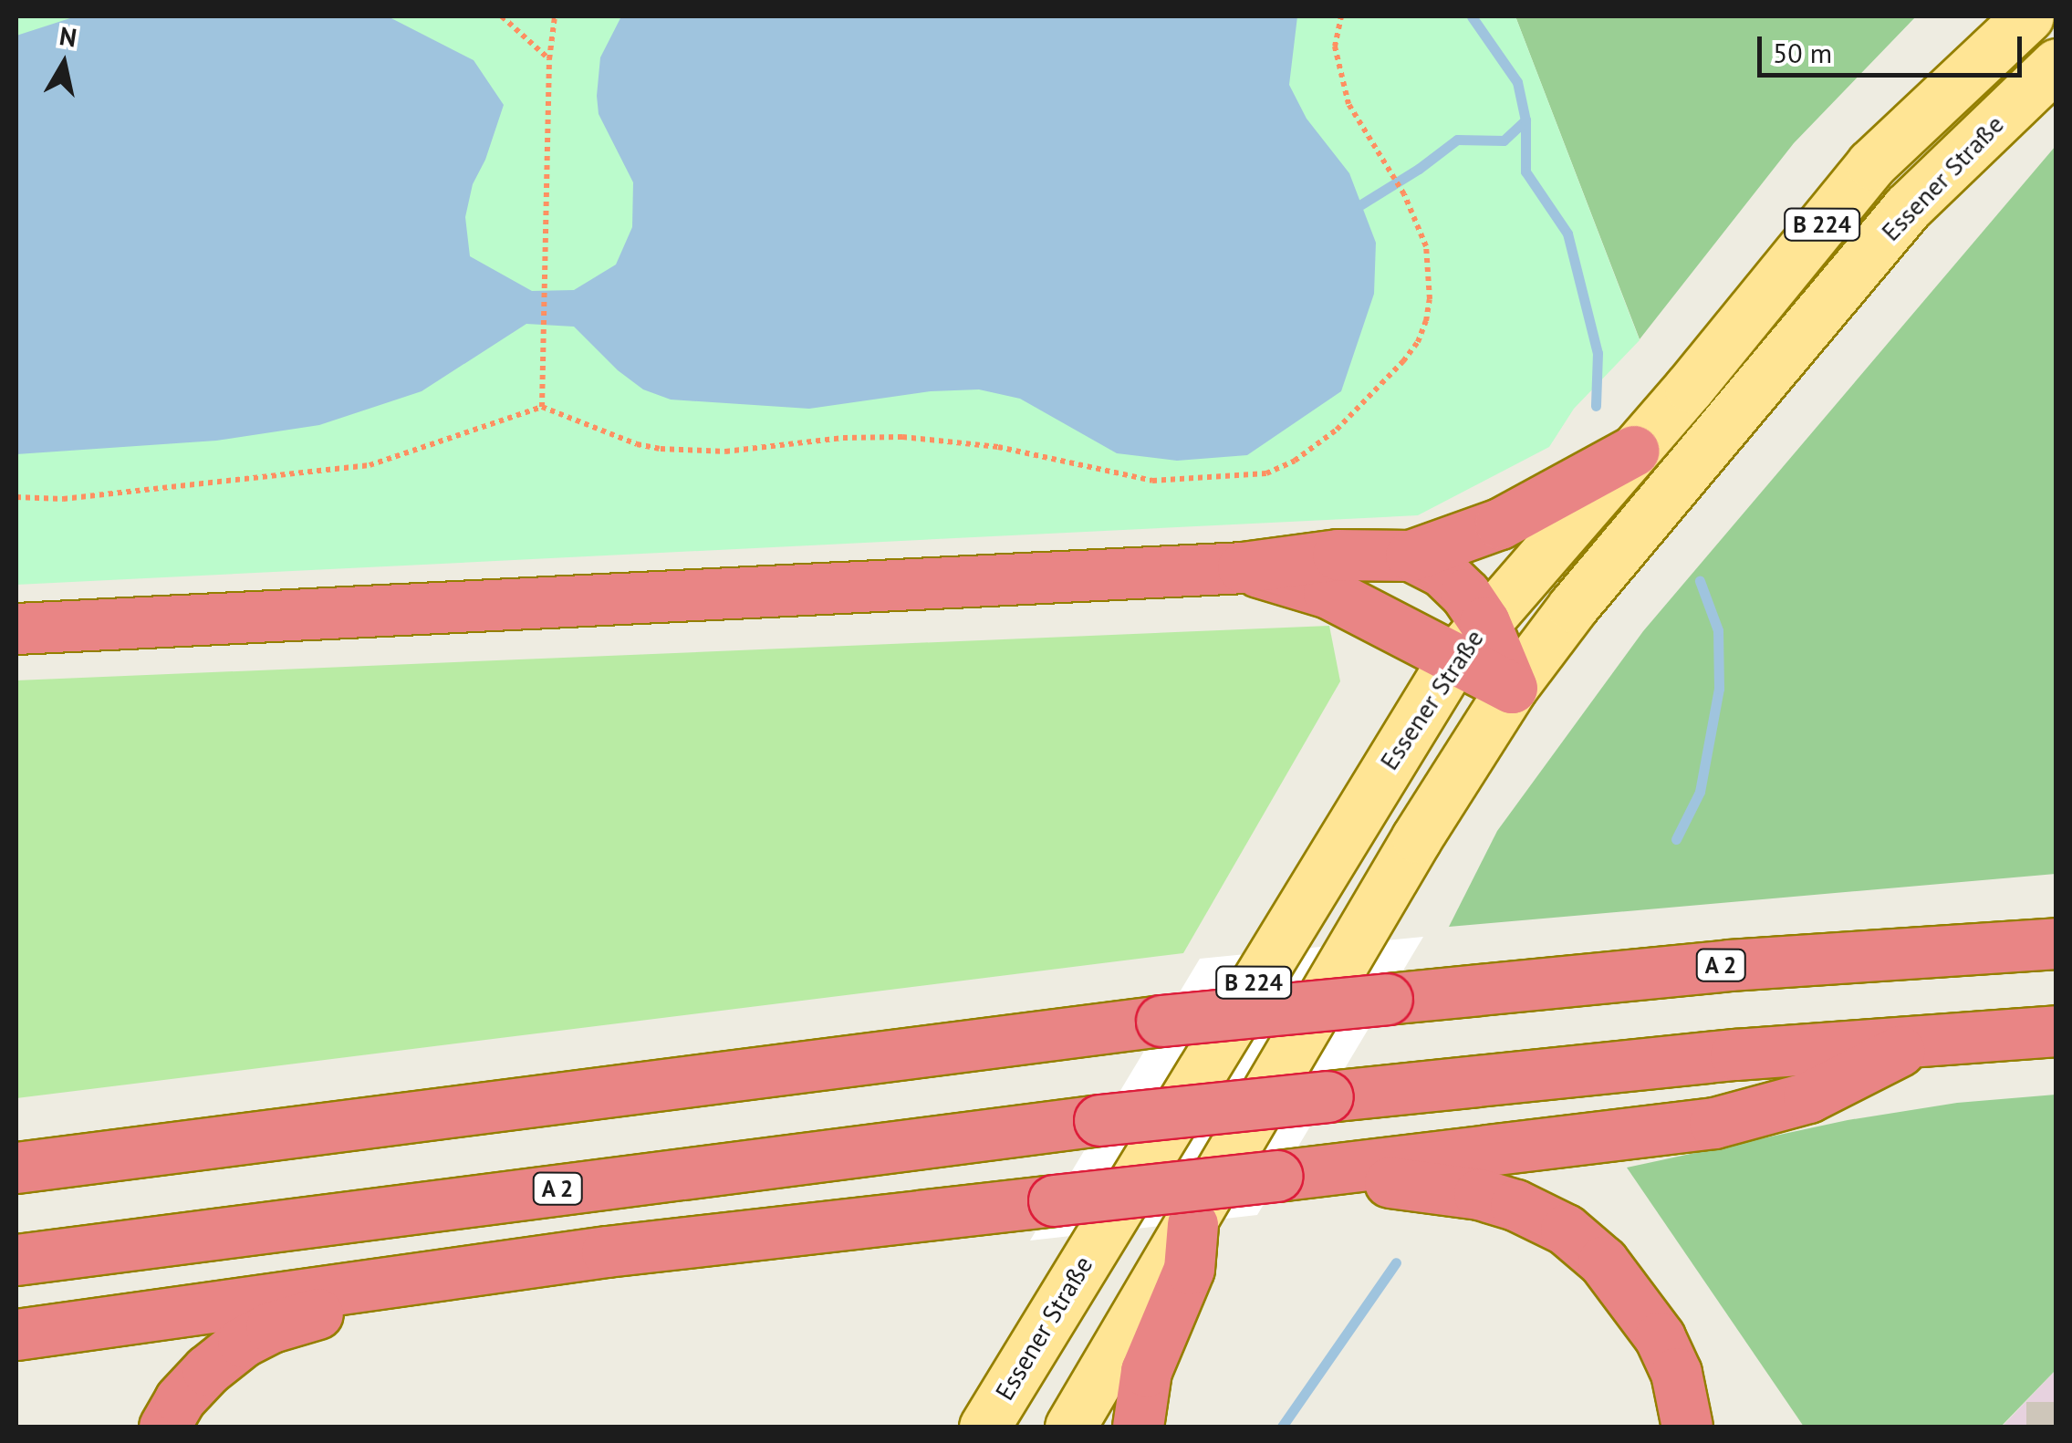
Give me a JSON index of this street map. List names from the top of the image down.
{
  "streets": {
    "highway": ["A 2"],
    "main road": ["Essener Straße", "B 224"]
  },
  "scale_bar": "50 m",
  "north": "top"
}
